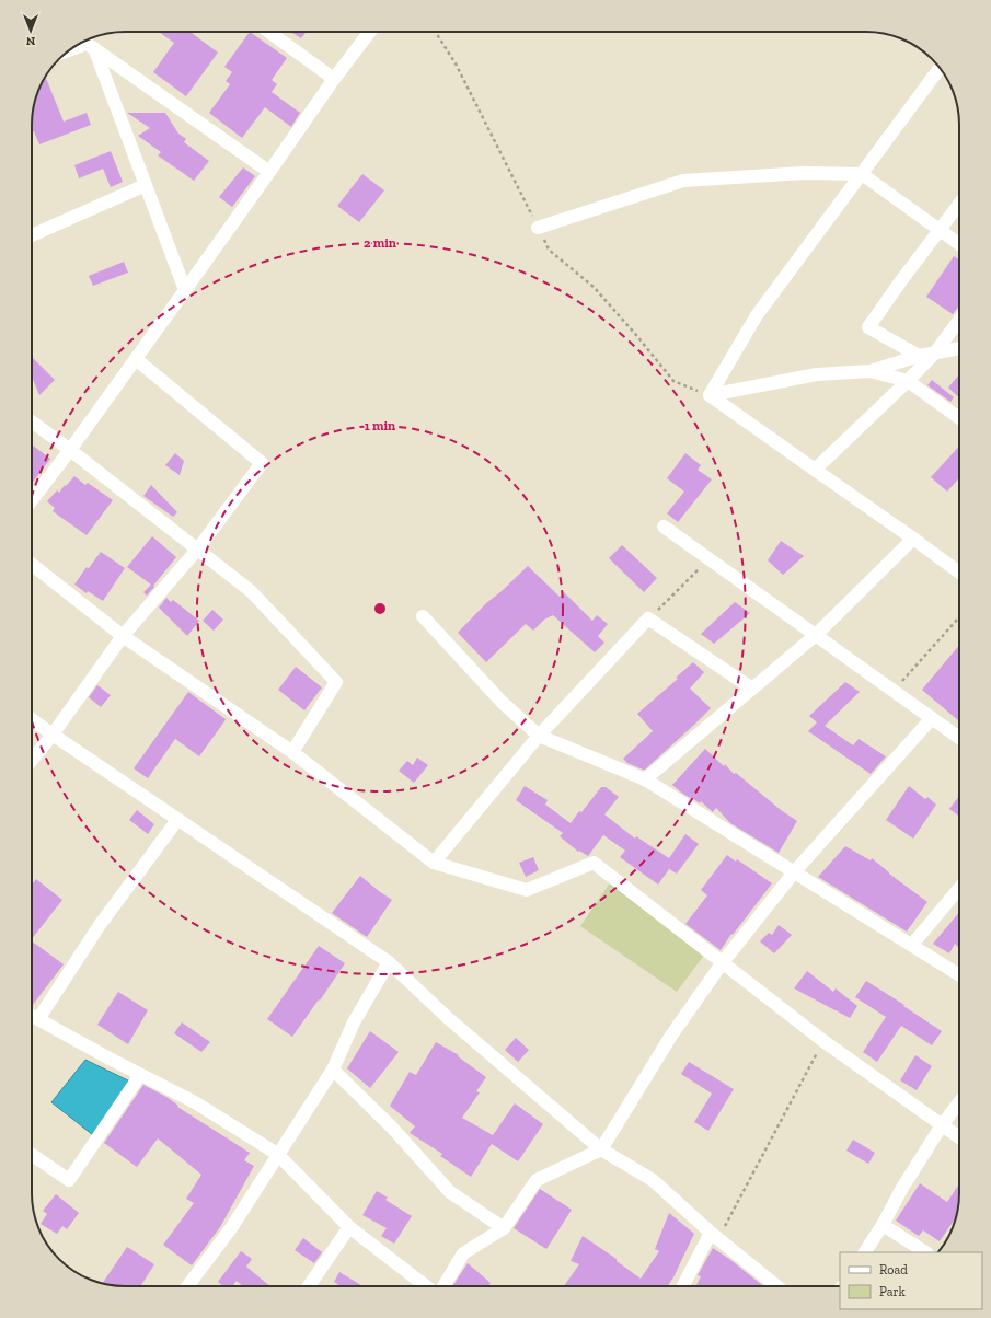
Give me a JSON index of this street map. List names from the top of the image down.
{
  "legend": ["Road", "Park"],
  "north": "bottom",
  "rings": ["2 min", "1 min"]
}
